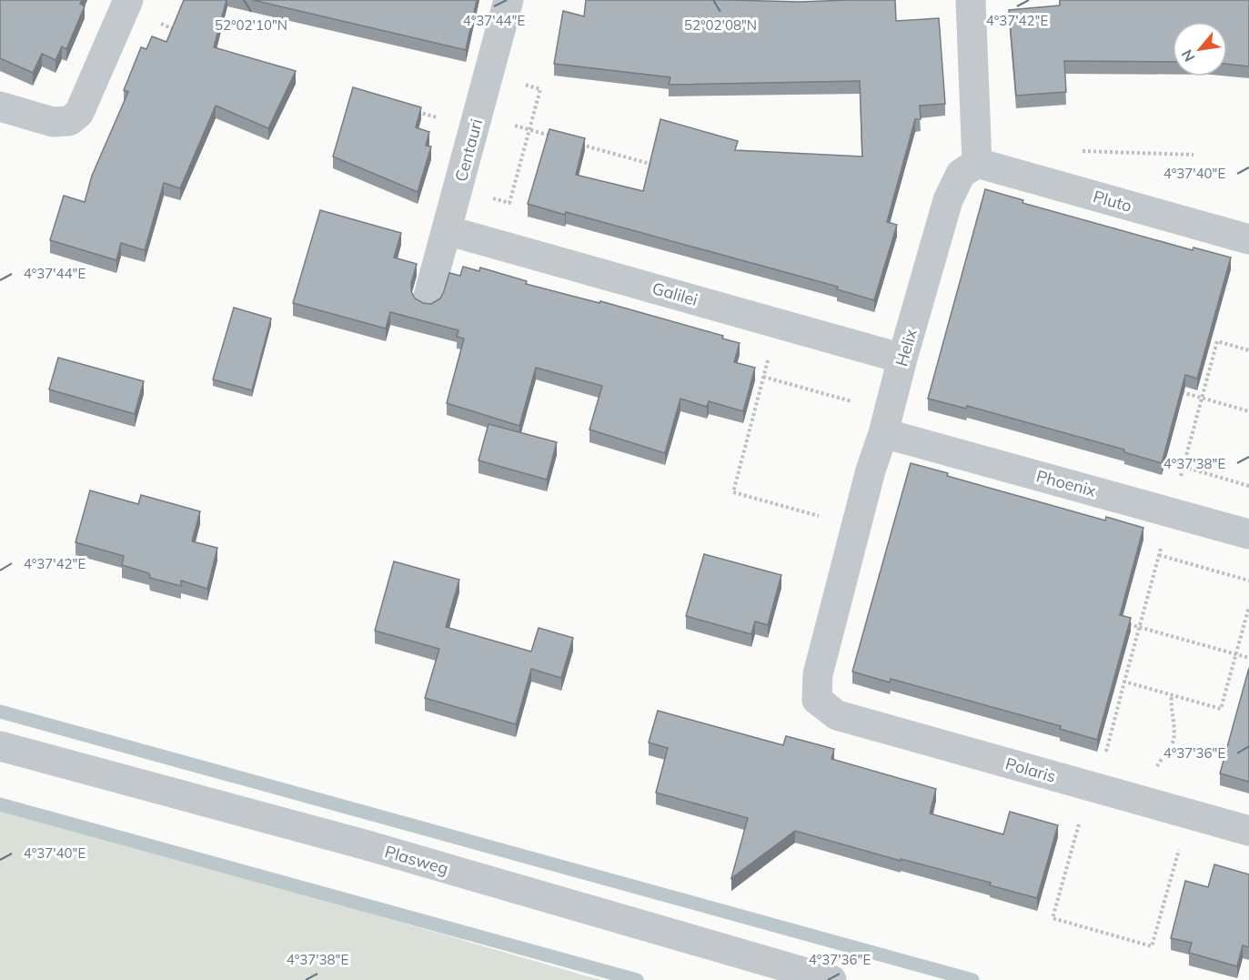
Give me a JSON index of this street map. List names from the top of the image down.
{
  "streets": {
    "street": [
      "Centauri",
      "Pluto",
      "Galilei",
      "Helix",
      "Phoenix",
      "Polaris",
      "Plasweg"
    ]
  },
  "crossings": [
    ["Centauri", "Galilei"],
    ["Pluto", "Helix"],
    ["Galilei", "Helix"],
    ["Helix", "Phoenix"],
    ["Helix", "Polaris"]
  ],
  "north": "bottom left",
  "coordinates": [
    "4°37'44\"E",
    "4°37'42\"E",
    "52°02'10\"N",
    "52°02'08\"N",
    "4°37'40\"E",
    "4°37'38\"E",
    "4°37'36\"E"
  ]
}
